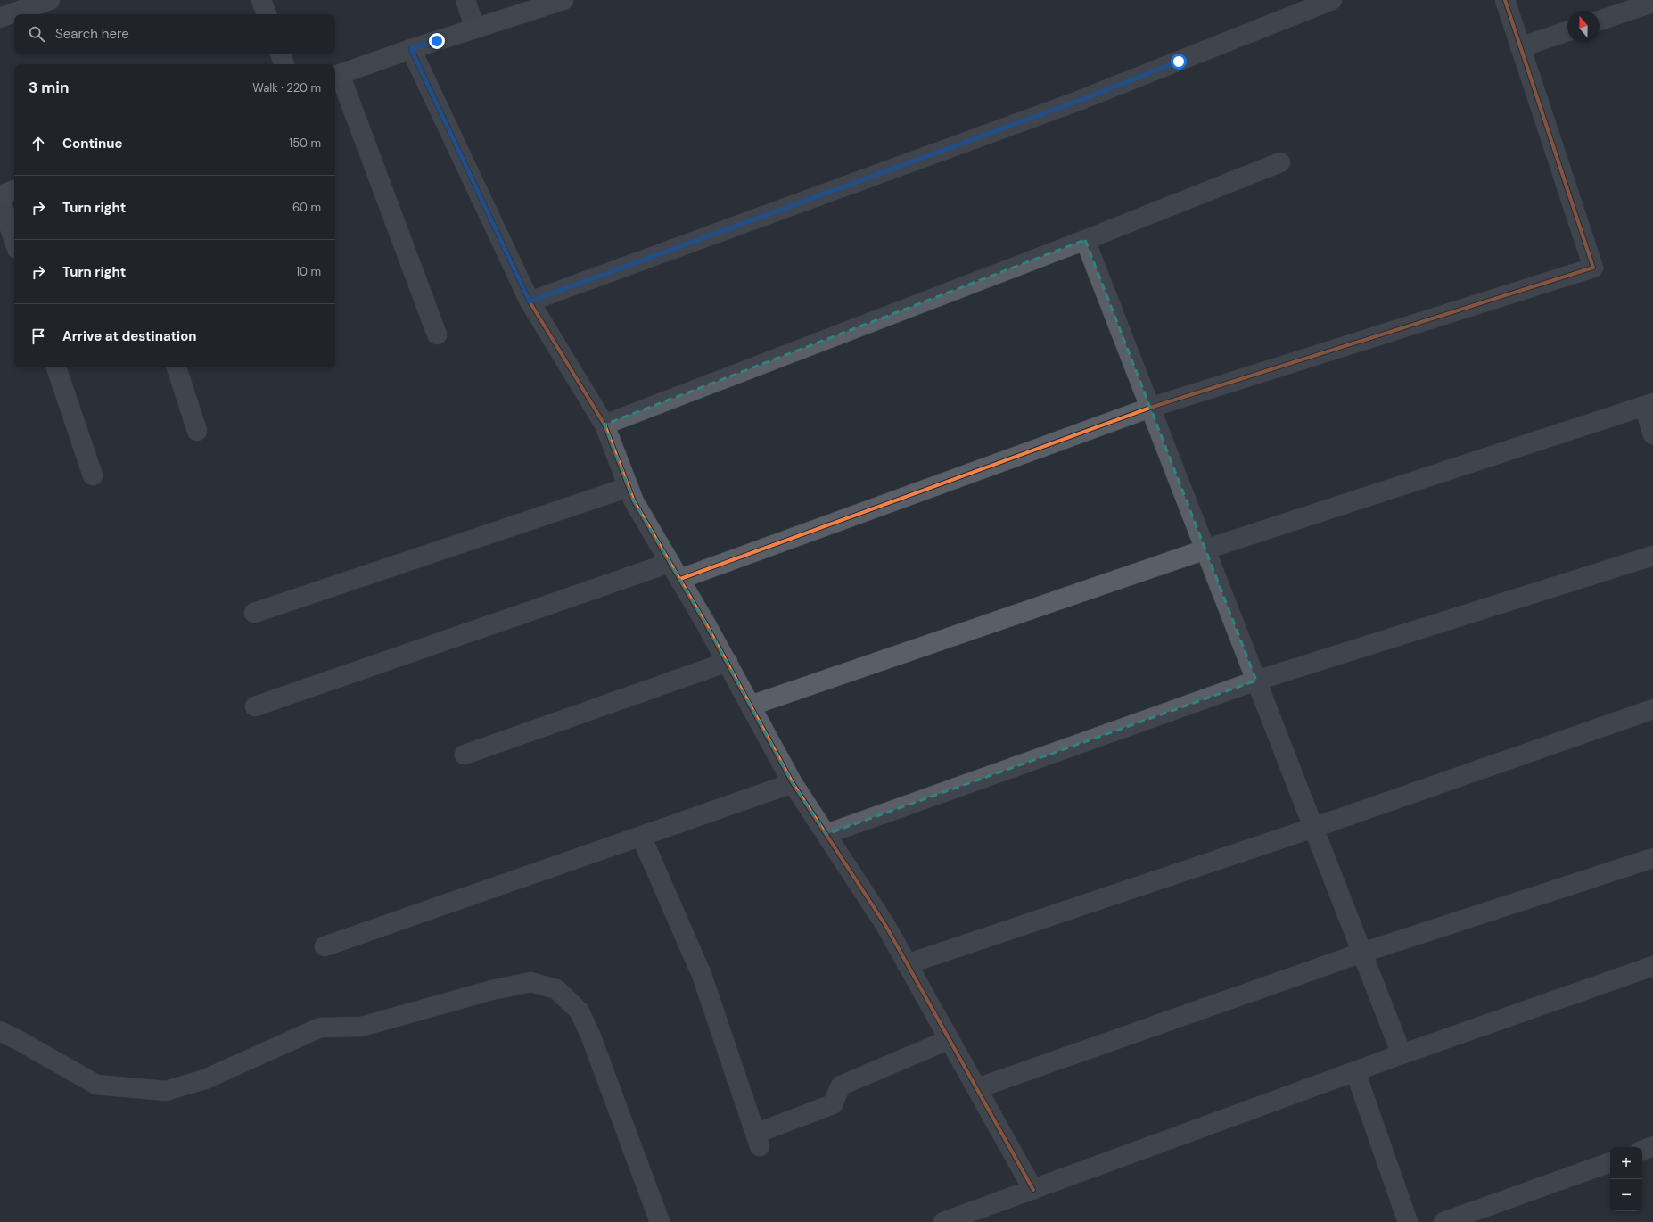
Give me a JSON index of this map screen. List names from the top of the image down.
{
  "north": "top",
  "page": {
    "search": "Search here",
    "heading": ["3 min", "Walk · 220 m"],
    "list": [
      ["Continue", "150 m"],
      ["Turn right", "60 m"],
      ["Turn right", "10 m"],
      "Arrive at destination"
    ],
    "map_buttons": ["+", "−"]
  }
}
